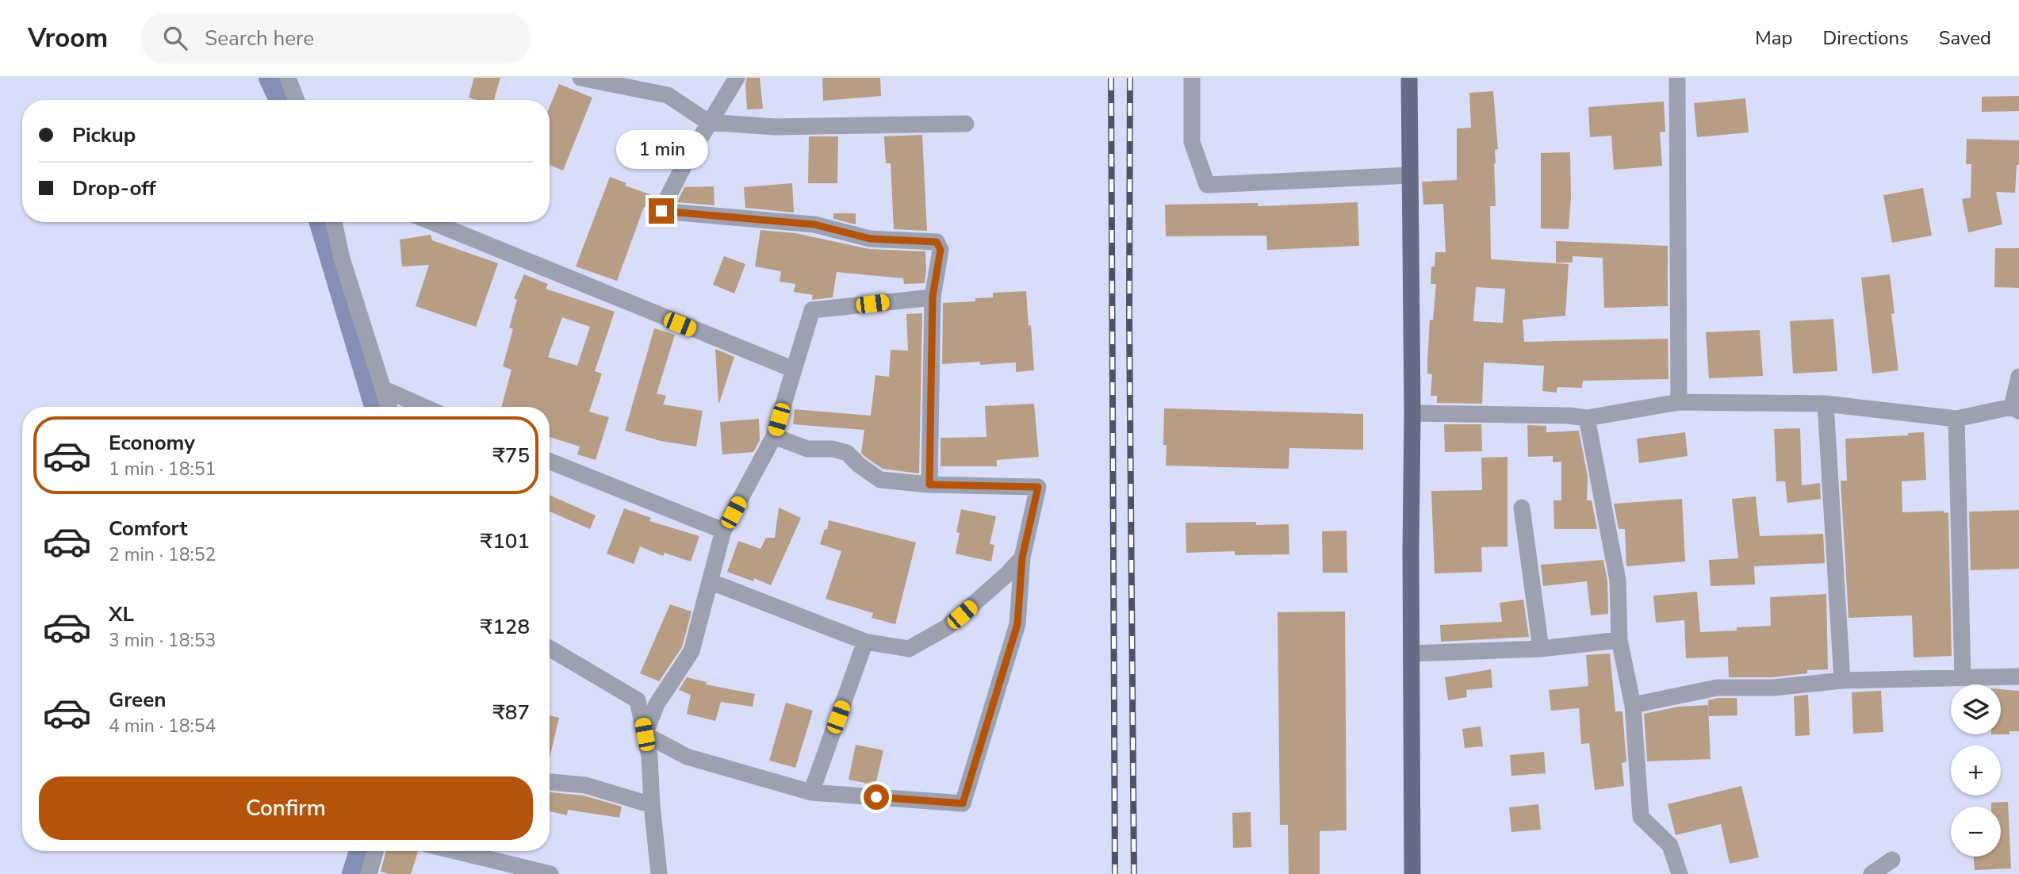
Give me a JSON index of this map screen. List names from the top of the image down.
{
  "page": {
    "header": "Vroom",
    "search": "Search here",
    "nav": ["Map", "Directions", "Saved"],
    "banner": ["Pickup", "Drop-off"],
    "bubble": "1 min",
    "list": [
      {
        "name": "Economy",
        "note": "1 min · 18:51",
        "value": "₹75"
      },
      {
        "name": "Comfort",
        "note": "2 min · 18:52",
        "value": "₹101"
      },
      {
        "name": "XL",
        "note": "3 min · 18:53",
        "value": "₹128"
      },
      {
        "name": "Green",
        "note": "4 min · 18:54",
        "value": "₹87"
      }
    ],
    "map_buttons": ["+", "−"],
    "buttons": "Confirm"
  }
}
